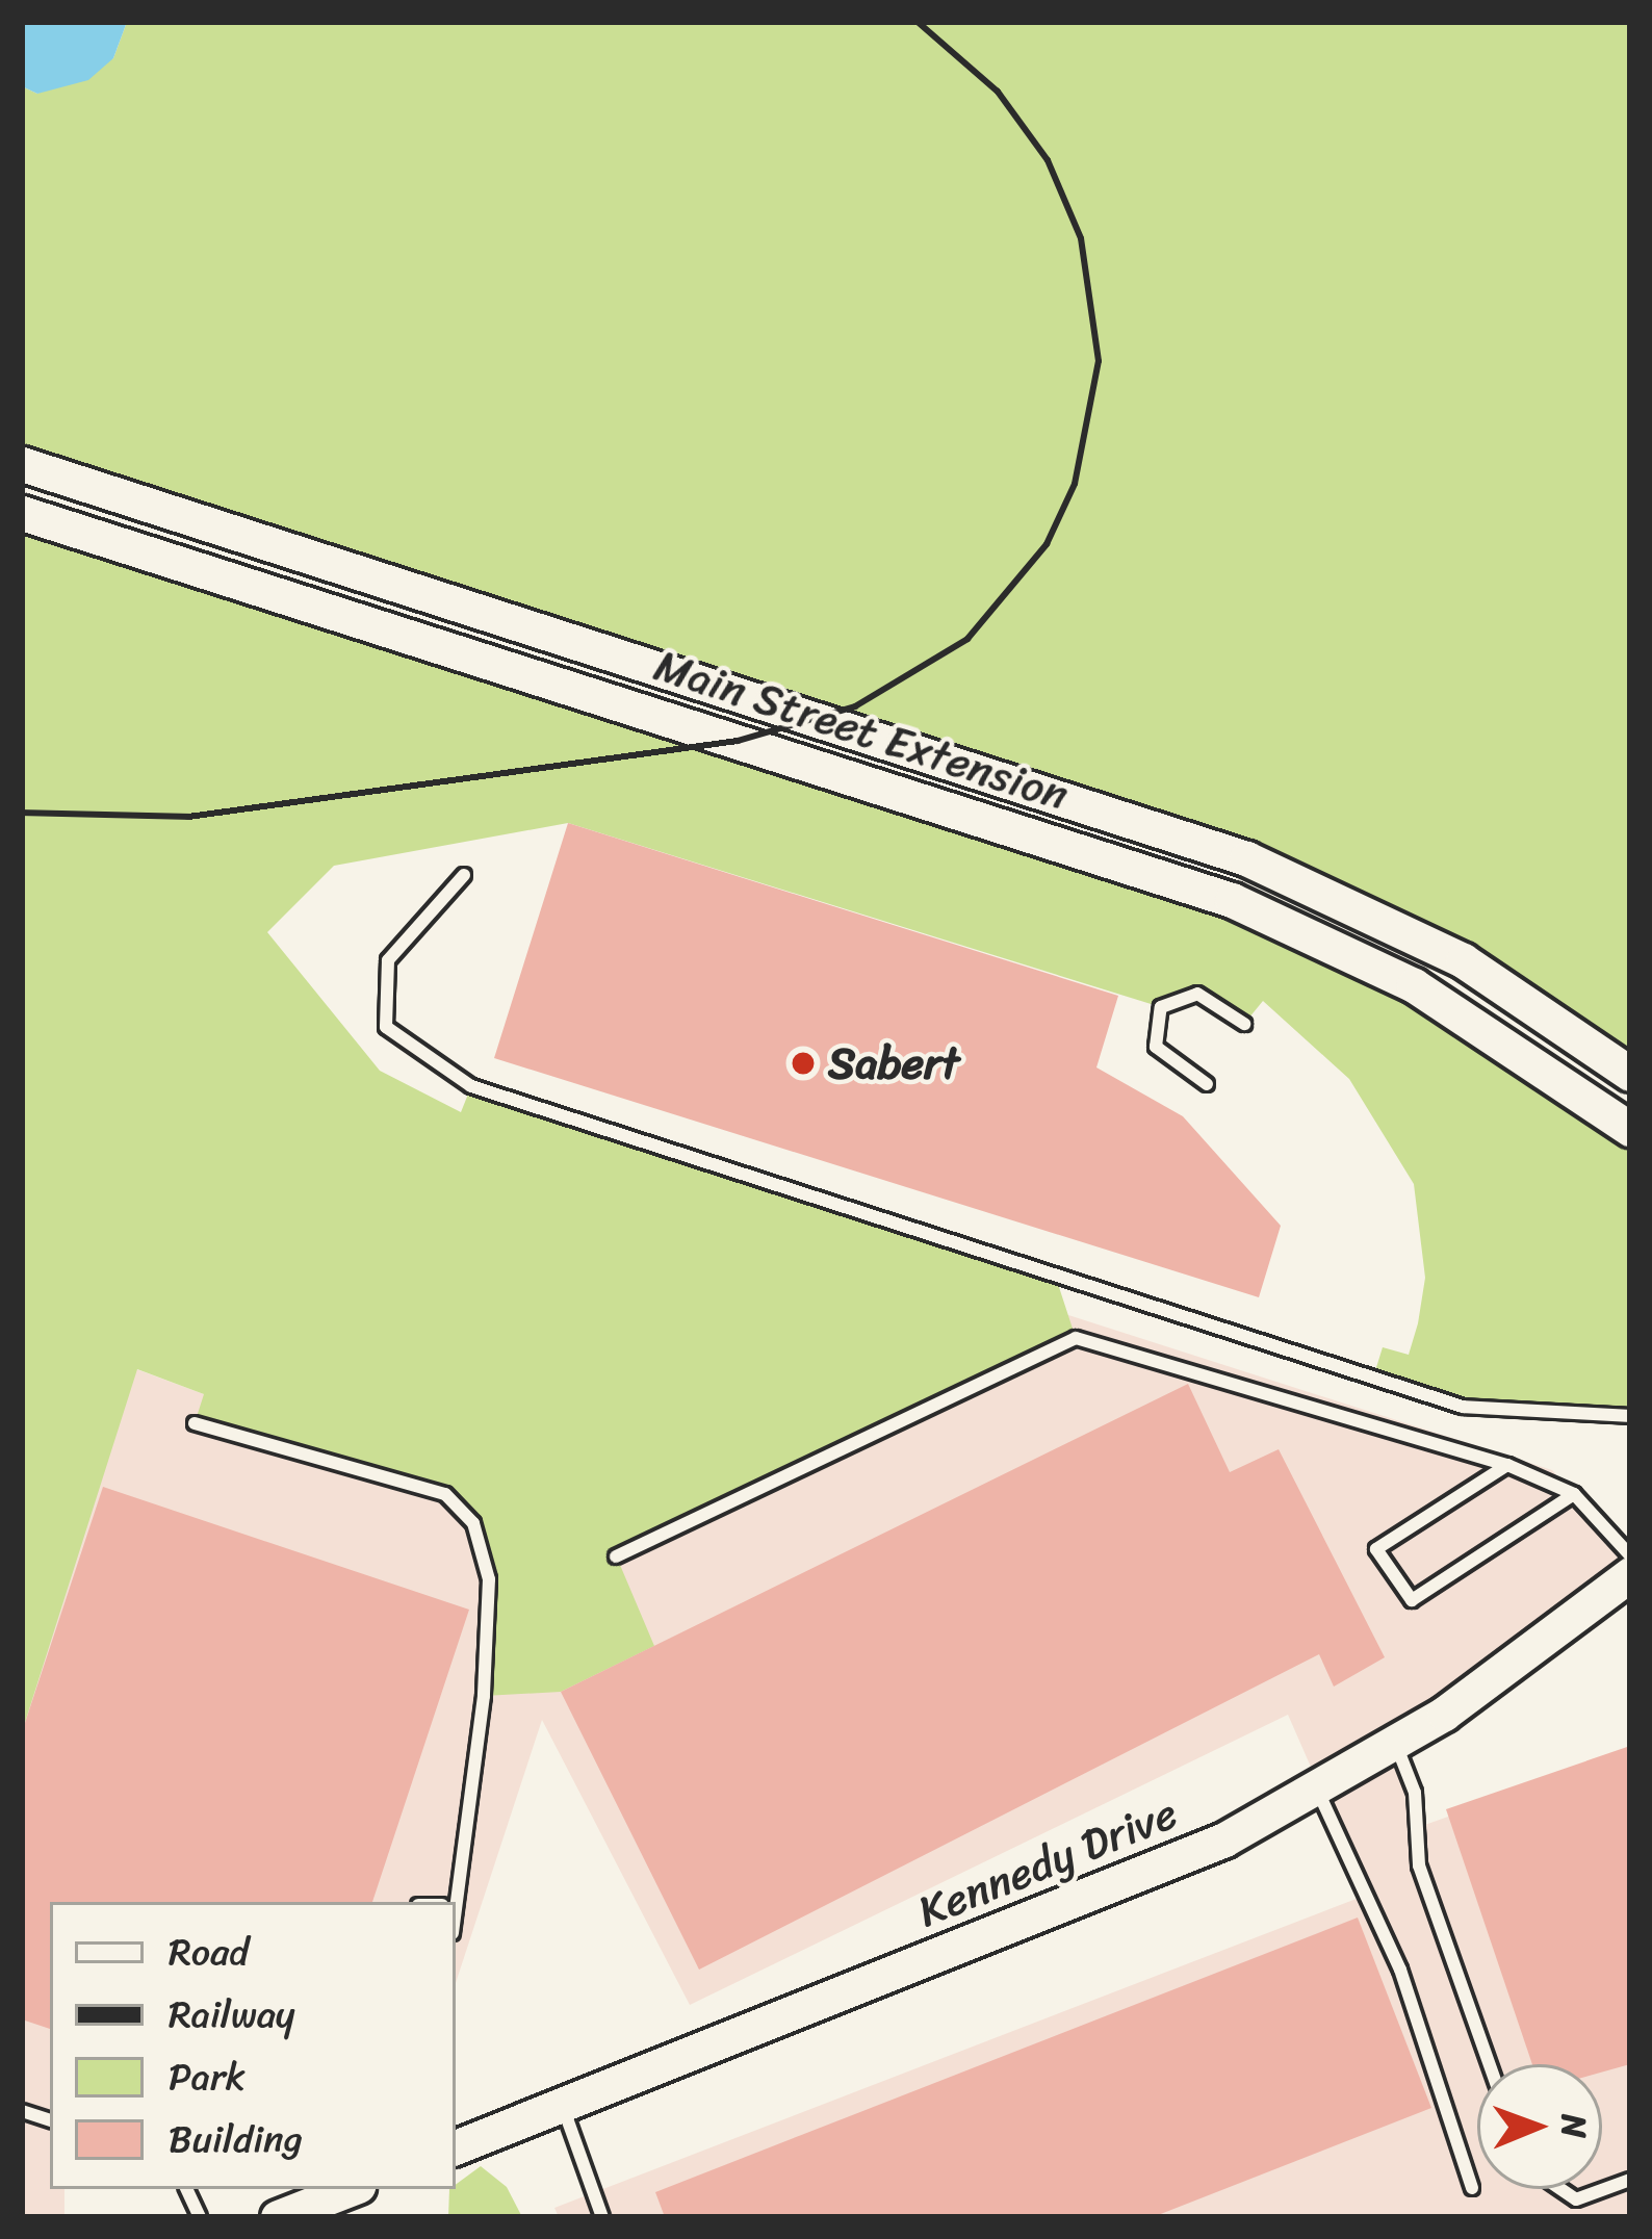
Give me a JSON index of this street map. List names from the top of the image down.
{
  "streets": {
    "main road": ["Main Street Extension", "Kennedy Drive"]
  },
  "places": ["Sabert"],
  "legend": [
    "Road",
    "Railway",
    "Park",
    "Building"
  ],
  "north": "right"
}
